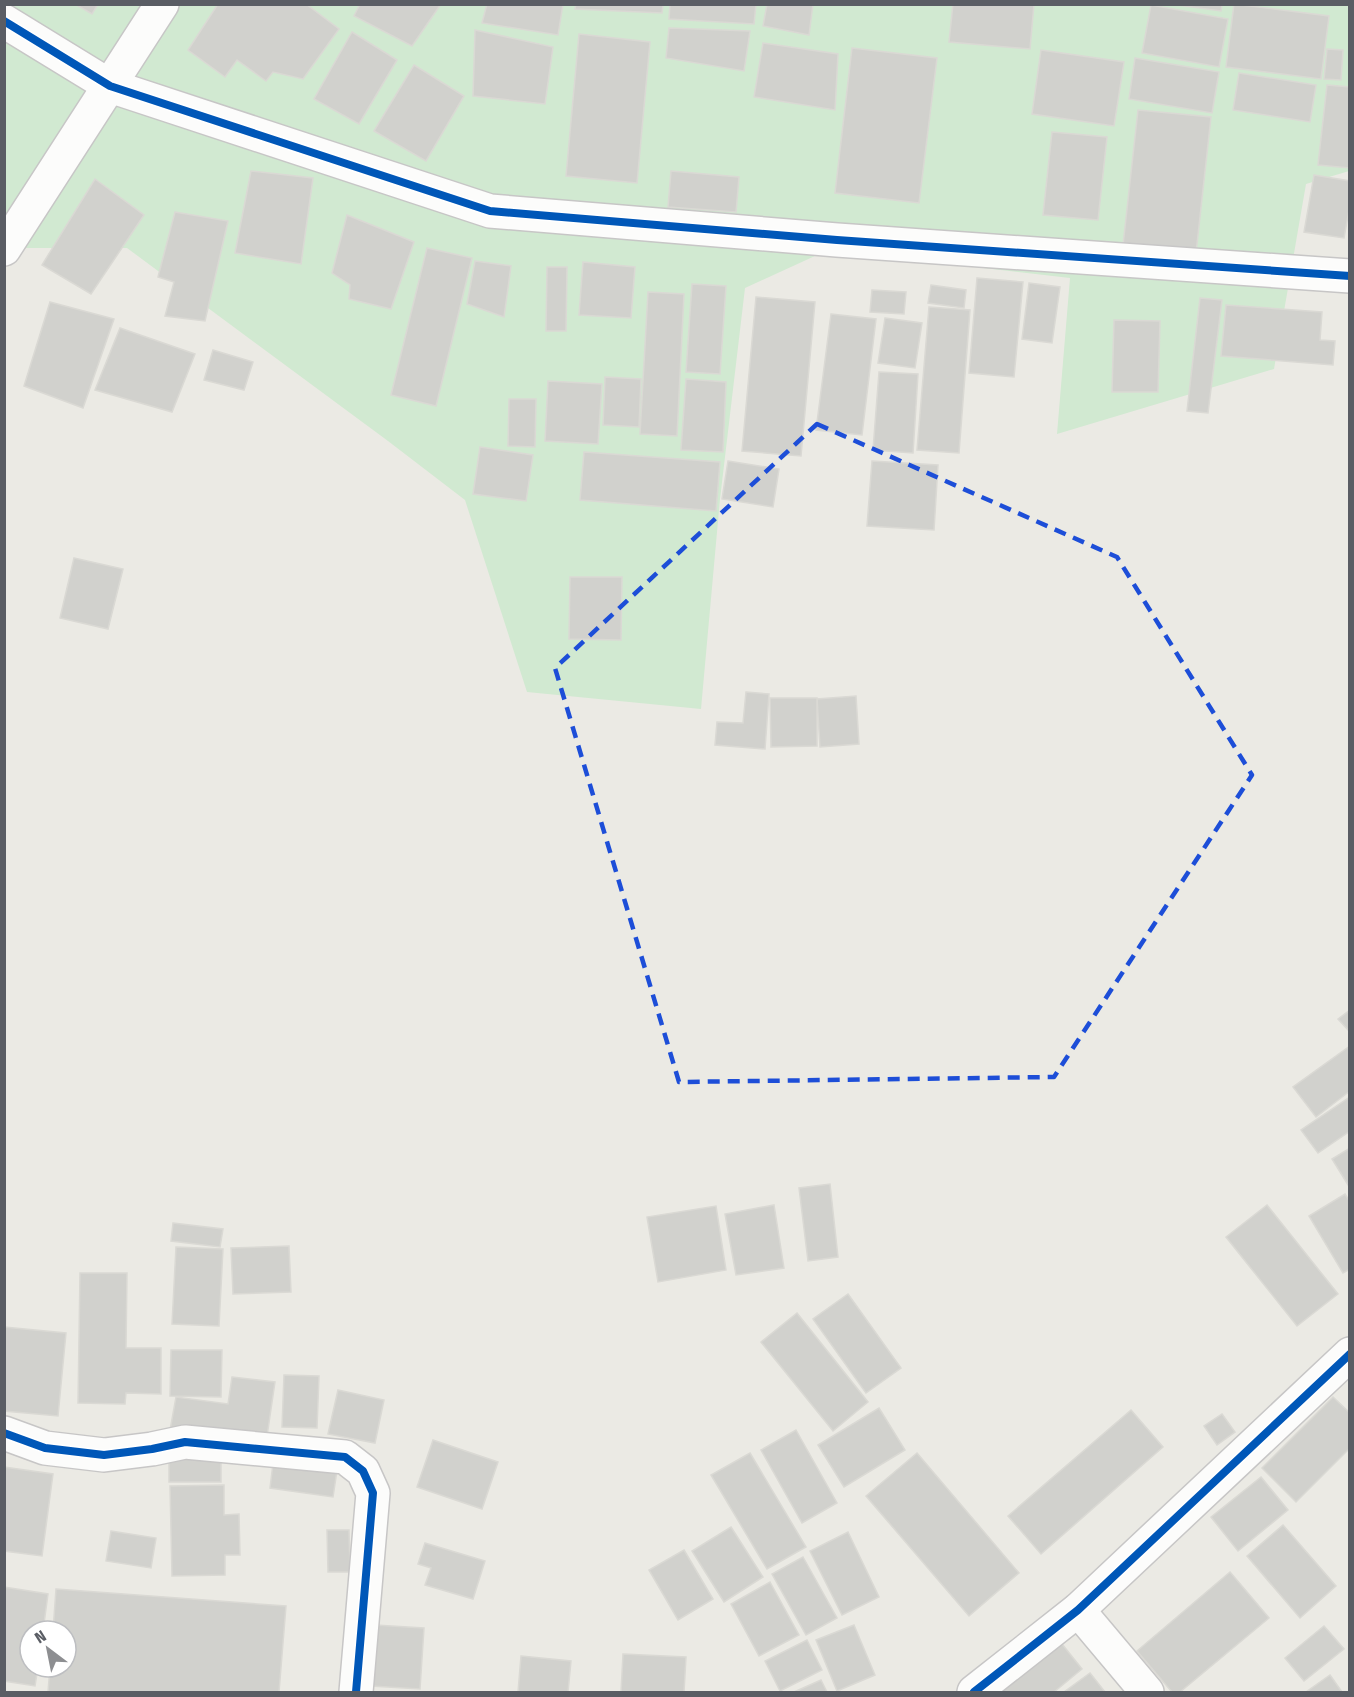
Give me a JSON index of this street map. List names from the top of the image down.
{
  "north": "top left"
}
